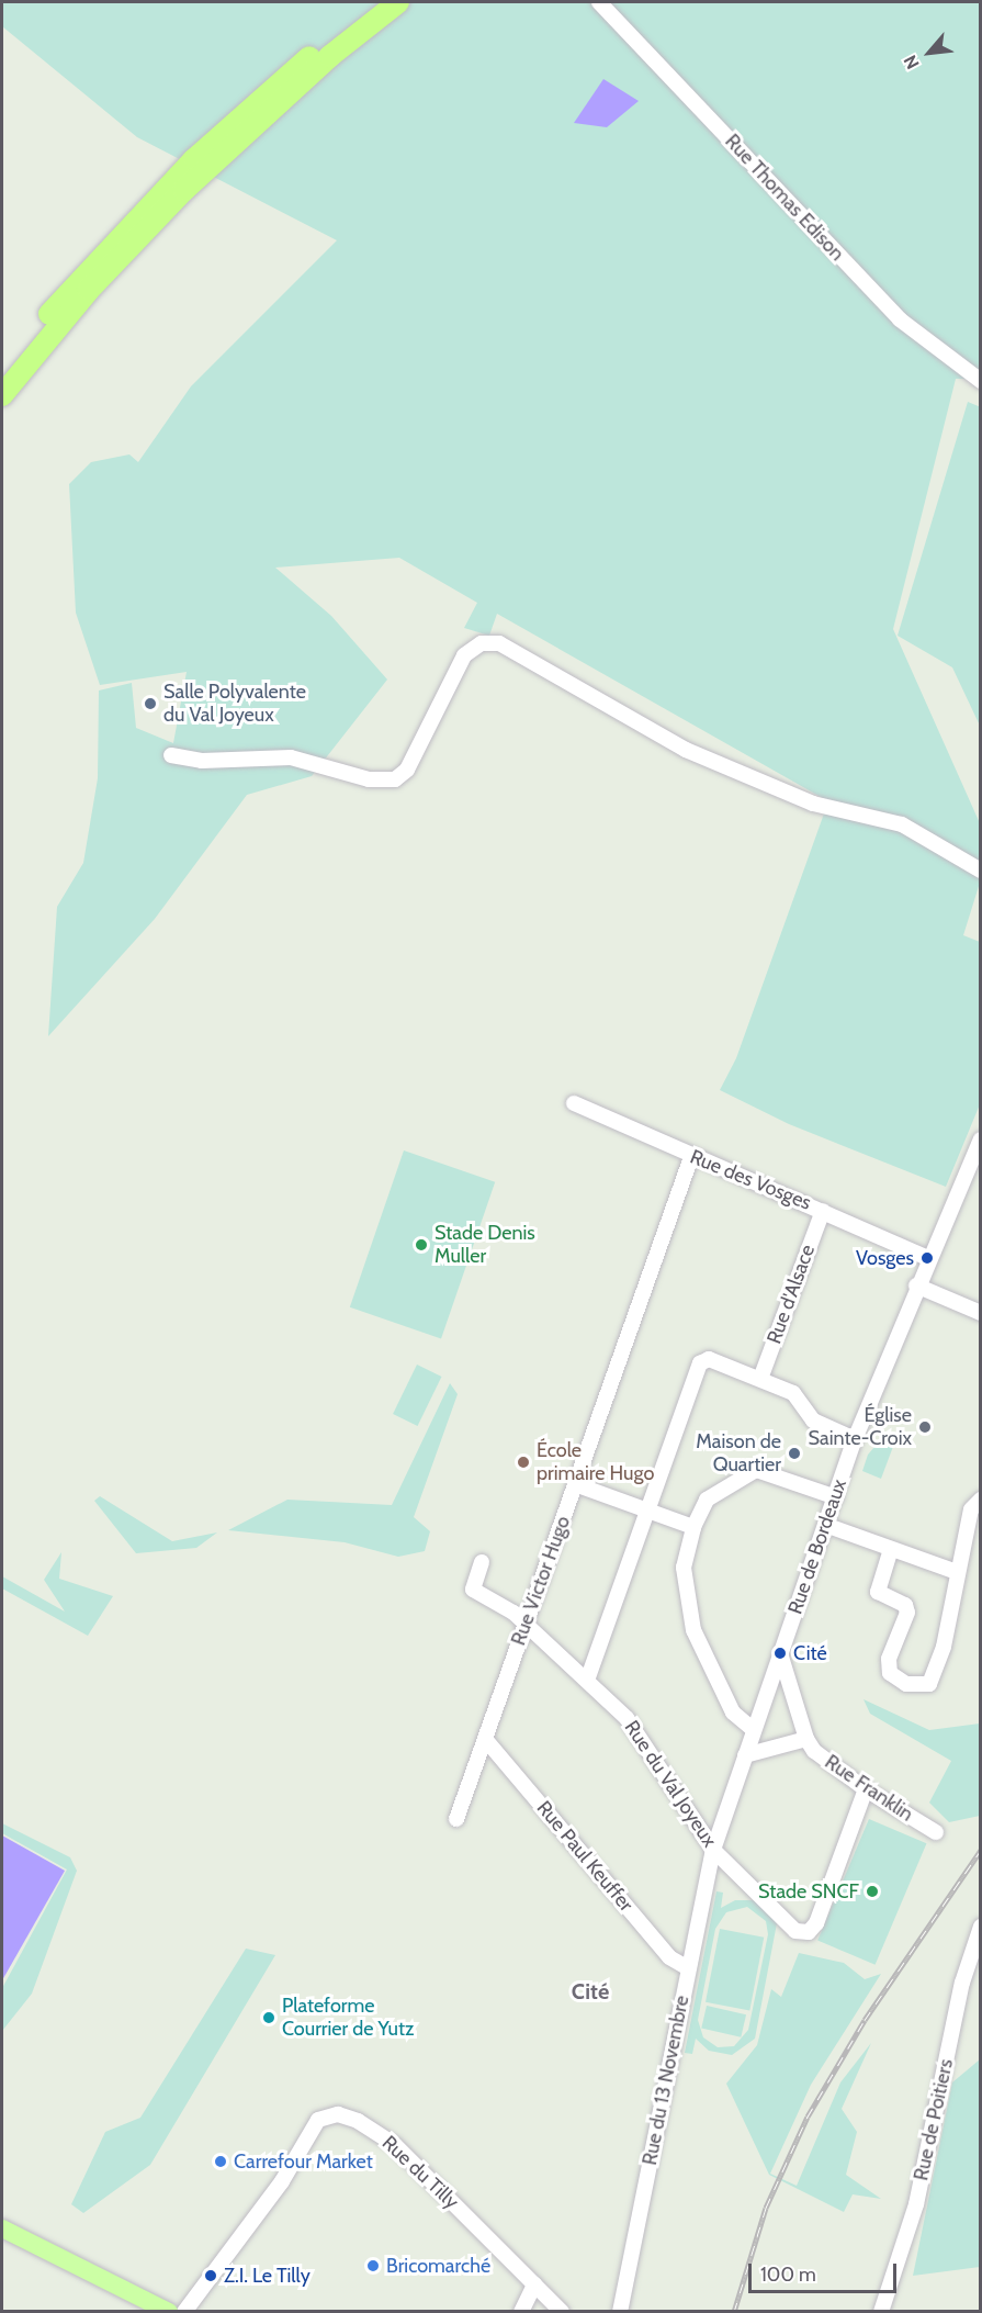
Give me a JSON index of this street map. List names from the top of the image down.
{
  "streets": {
    "street": [
      "Rue Thomas Edison",
      "Rue des Vosges",
      "Rue d'Alsace",
      "Rue de Bordeaux",
      "Rue Victor Hugo",
      "Rue du Val Joyeux",
      "Rue Franklin",
      "Rue Paul Keuffer",
      "Rue du 13 Novembre",
      "Rue de Poitiers",
      "Rue du Tilly"
    ]
  },
  "crossings": [
    ["Rue des Vosges", "Rue d'Alsace"],
    ["Rue des Vosges", "Rue de Bordeaux"],
    ["Rue des Vosges", "Rue Victor Hugo"],
    ["Rue de Bordeaux", "Rue du Val Joyeux"],
    ["Rue de Bordeaux", "Rue du 13 Novembre"],
    ["Rue Victor Hugo", "Rue du Val Joyeux"],
    ["Rue Victor Hugo", "Rue Paul Keuffer"],
    ["Rue du Val Joyeux", "Rue Franklin"],
    ["Rue du Val Joyeux", "Rue du 13 Novembre"],
    ["Rue Paul Keuffer", "Rue du 13 Novembre"]
  ],
  "districts": ["Cité"],
  "places": [
    "Salle Polyvalente du Val Joyeux",
    "Stade Denis Muller",
    "Vosges",
    "Église Sainte-Croix",
    "Maison de Quartier",
    "École primaire Hugo",
    "Cité",
    "Stade SNCF",
    "Plateforme Courrier de Yutz",
    "Carrefour Market",
    "Bricomarché",
    "Z.I. Le Tilly"
  ],
  "scale_bar": "100 m",
  "north": "bottom left"
}
